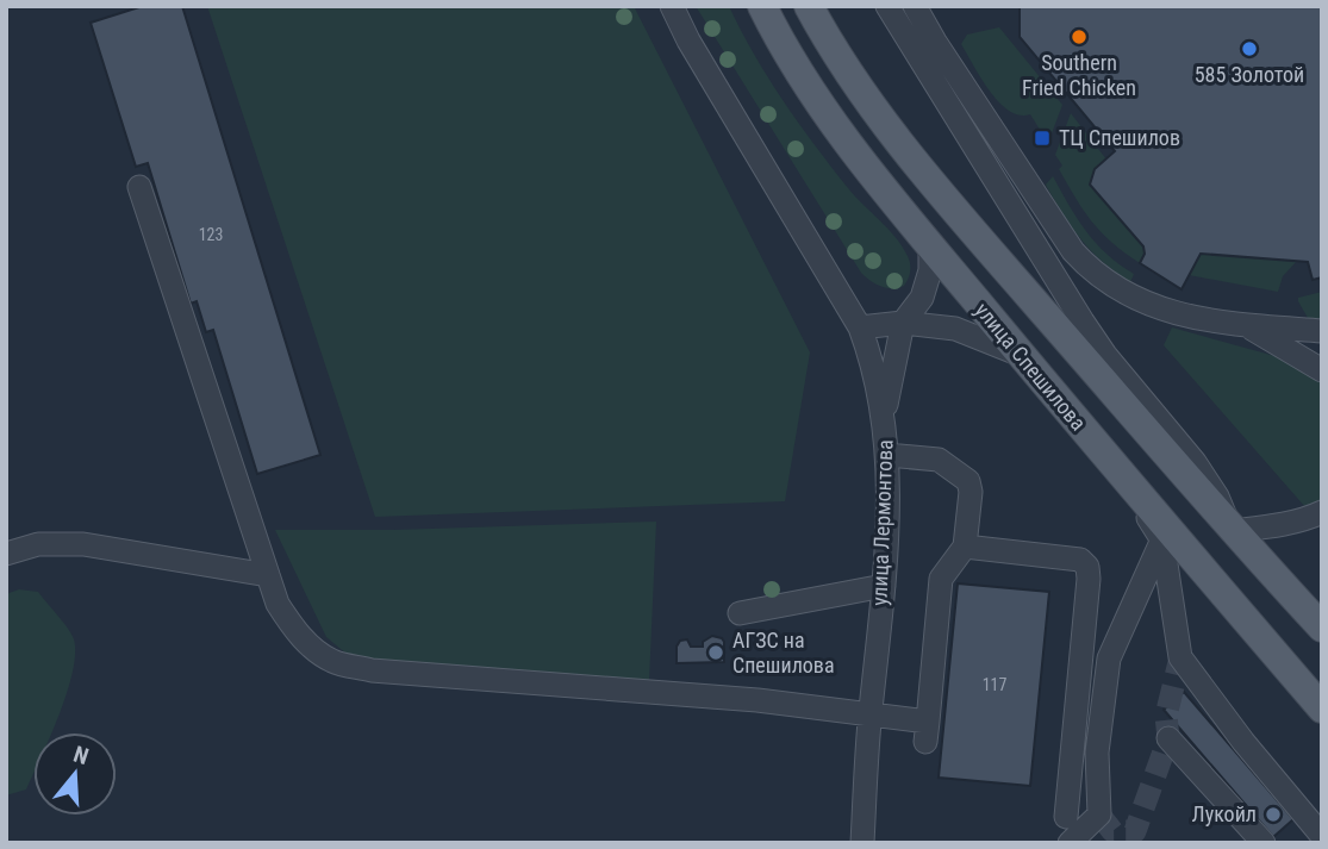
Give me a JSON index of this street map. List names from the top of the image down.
{
  "streets": {
    "main road": ["улица Спешилова"],
    "street": ["улица Лермонтова"]
  },
  "places": {
    "other": [
      "Southern Fried Chicken",
      "585 Золотой",
      "АГЗС на Спешилова",
      "Лукойл"
    ],
    "transit": ["ТЦ Спешилов"]
  },
  "house_numbers": ["123", "117"],
  "north": "top"
}
